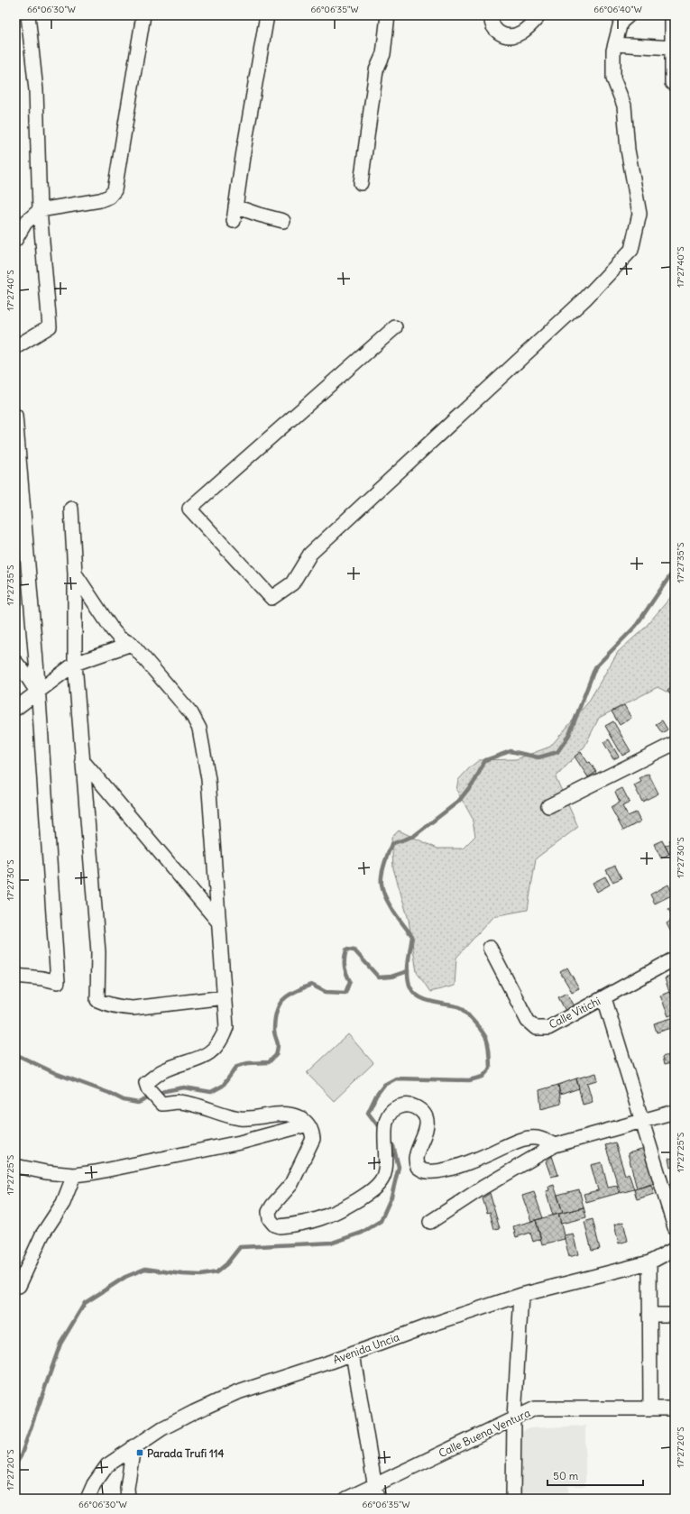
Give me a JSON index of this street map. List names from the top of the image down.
{
  "streets": {
    "street": ["Calle Vitichi", "Avenida Uncia", "Calle Buena Ventura"]
  },
  "places": {
    "transit": ["Parada Trufi 114"]
  },
  "scale_bar": "50 m",
  "coordinates": [
    "66°06'30\"W",
    "66°06'35\"W",
    "66°06'40\"W",
    "17°27'40\"S",
    "17°27'35\"S",
    "17°27'30\"S",
    "17°27'25\"S",
    "17°27'20\"S"
  ]
}
